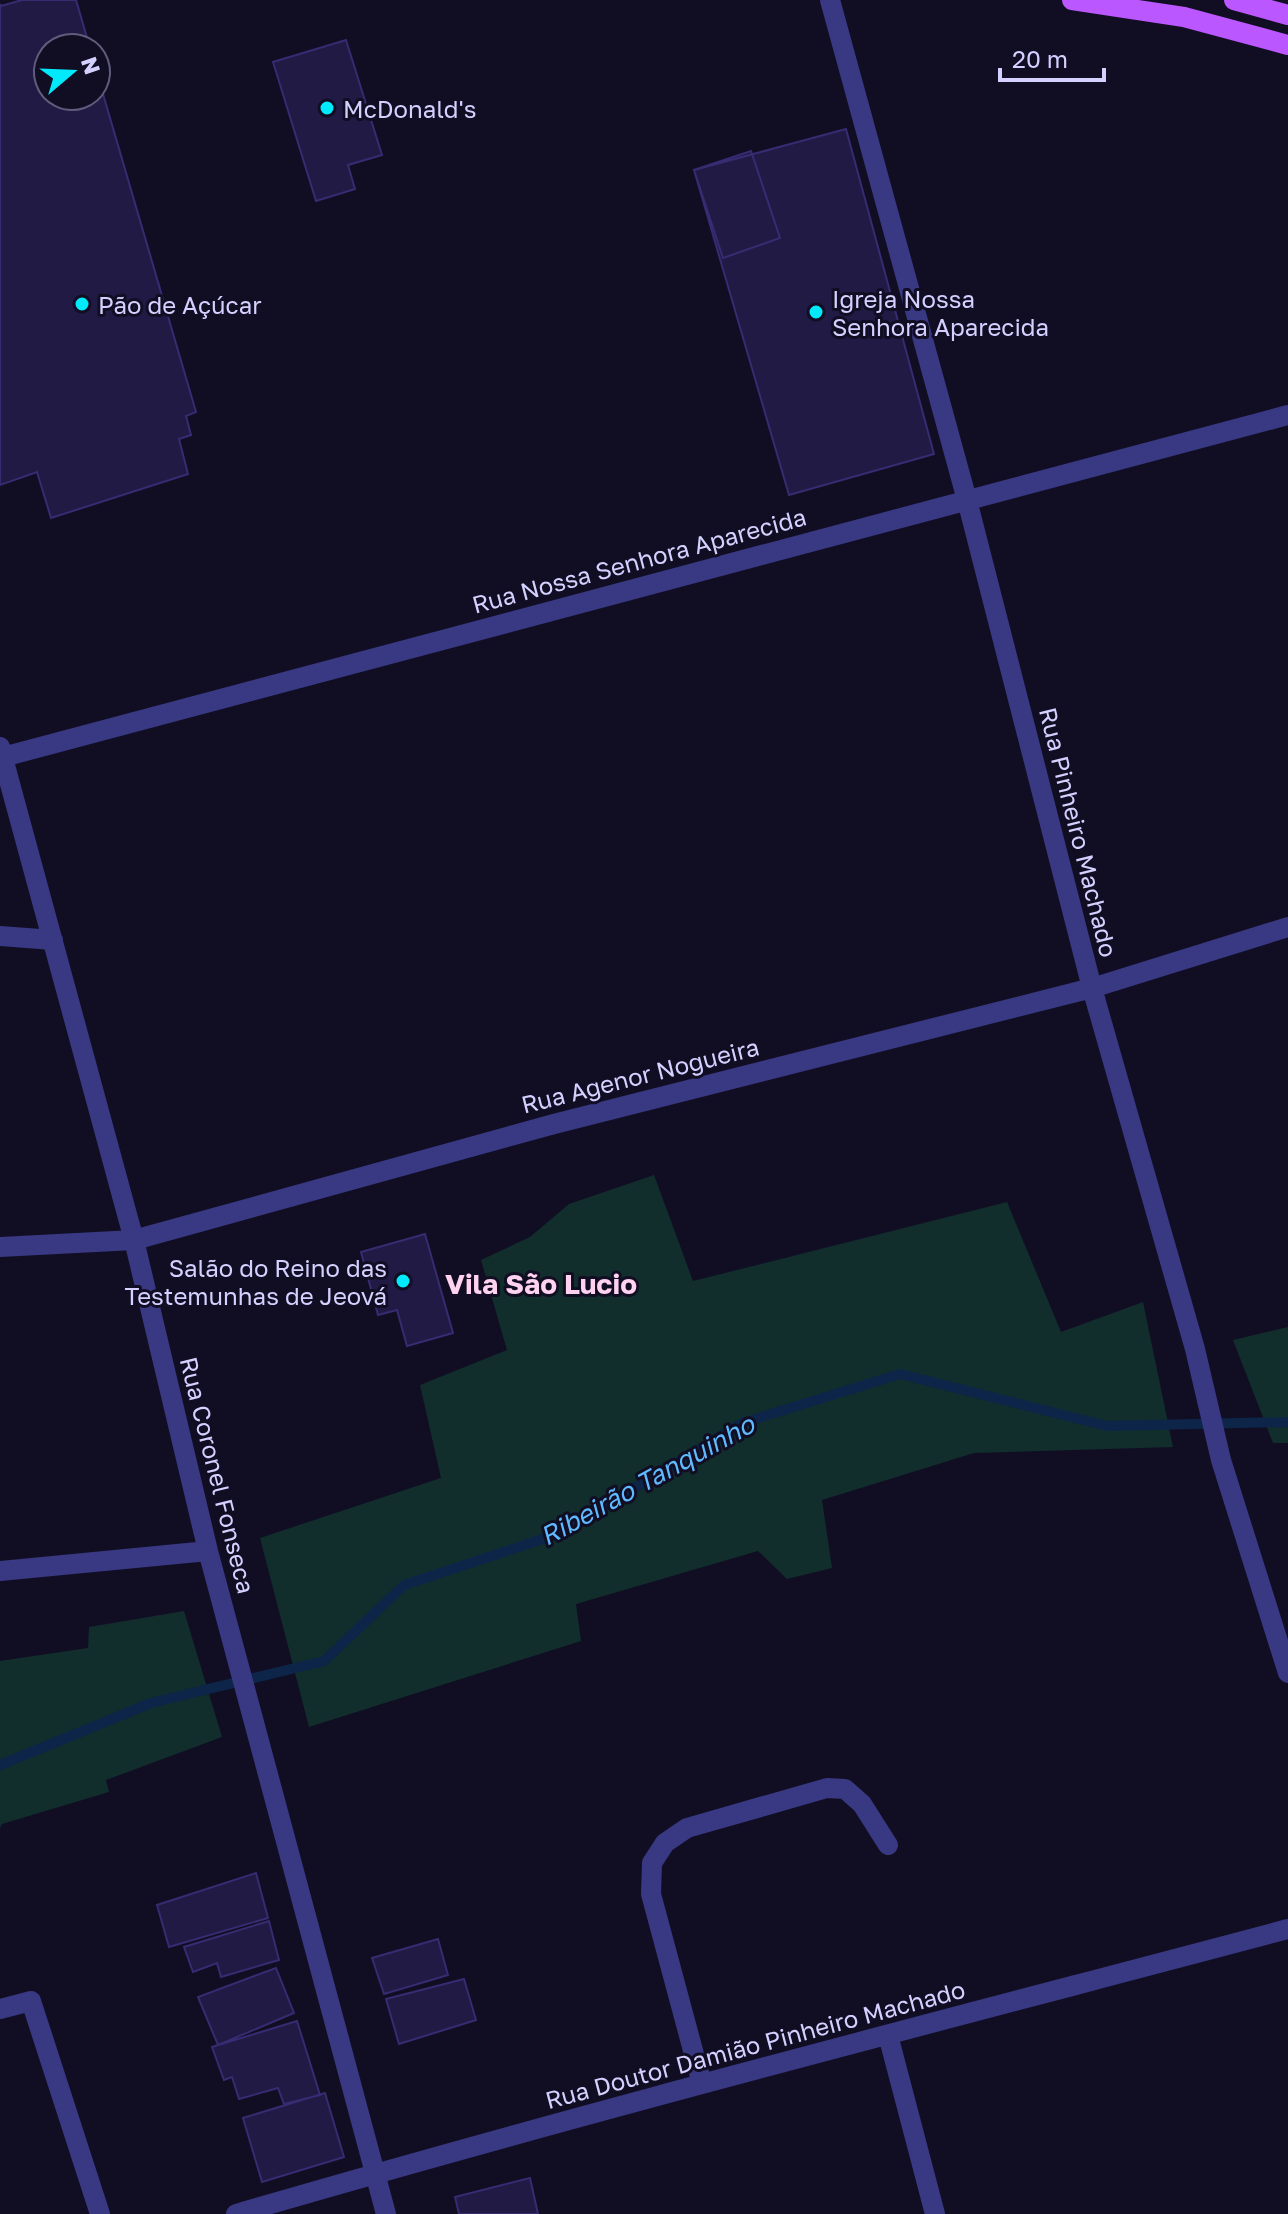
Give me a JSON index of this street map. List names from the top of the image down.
{
  "streets": {
    "street": [
      "Rua Nossa Senhora Aparecida",
      "Rua Pinheiro Machado",
      "Rua Agenor Nogueira",
      "Rua Coronel Fonseca",
      "Rua Doutor Damião Pinheiro Machado"
    ]
  },
  "crossings": [
    ["Rua Nossa Senhora Aparecida", "Rua Pinheiro Machado"],
    ["Rua Nossa Senhora Aparecida", "Rua Coronel Fonseca"],
    ["Rua Pinheiro Machado", "Rua Agenor Nogueira"],
    ["Rua Agenor Nogueira", "Rua Coronel Fonseca"],
    ["Rua Coronel Fonseca", "Rua Doutor Damião Pinheiro Machado"]
  ],
  "districts": ["Vila São Lucio"],
  "water": ["Ribeirão Tanquinho"],
  "places": [
    "McDonald's",
    "Pão de Açúcar",
    "Igreja Nossa Senhora Aparecida",
    "Salão do Reino das Testemunhas de Jeová"
  ],
  "scale_bar": "20 m",
  "north": "right"
}
